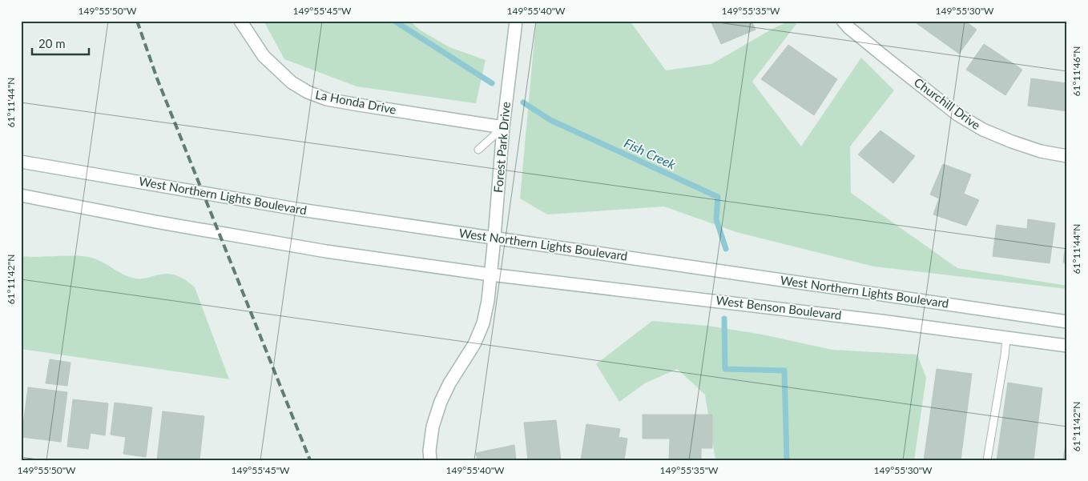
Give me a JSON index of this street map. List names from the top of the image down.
{
  "streets": {
    "main road": [
      "La Honda Drive",
      "Churchill Drive",
      "Forest Park Drive",
      "West Northern Lights Boulevard",
      "West Benson Boulevard"
    ]
  },
  "crossings": [
    ["La Honda Drive", "Forest Park Drive"],
    ["Forest Park Drive", "West Northern Lights Boulevard"],
    ["Forest Park Drive", "West Benson Boulevard"]
  ],
  "water": ["Fish Creek"],
  "scale_bar": "20 m",
  "coordinates": [
    "149°55'50\"W",
    "149°55'45\"W",
    "149°55'40\"W",
    "149°55'35\"W",
    "149°55'30\"W",
    "61°11'46\"N",
    "61°11'44\"N",
    "61°11'42\"N"
  ]
}
